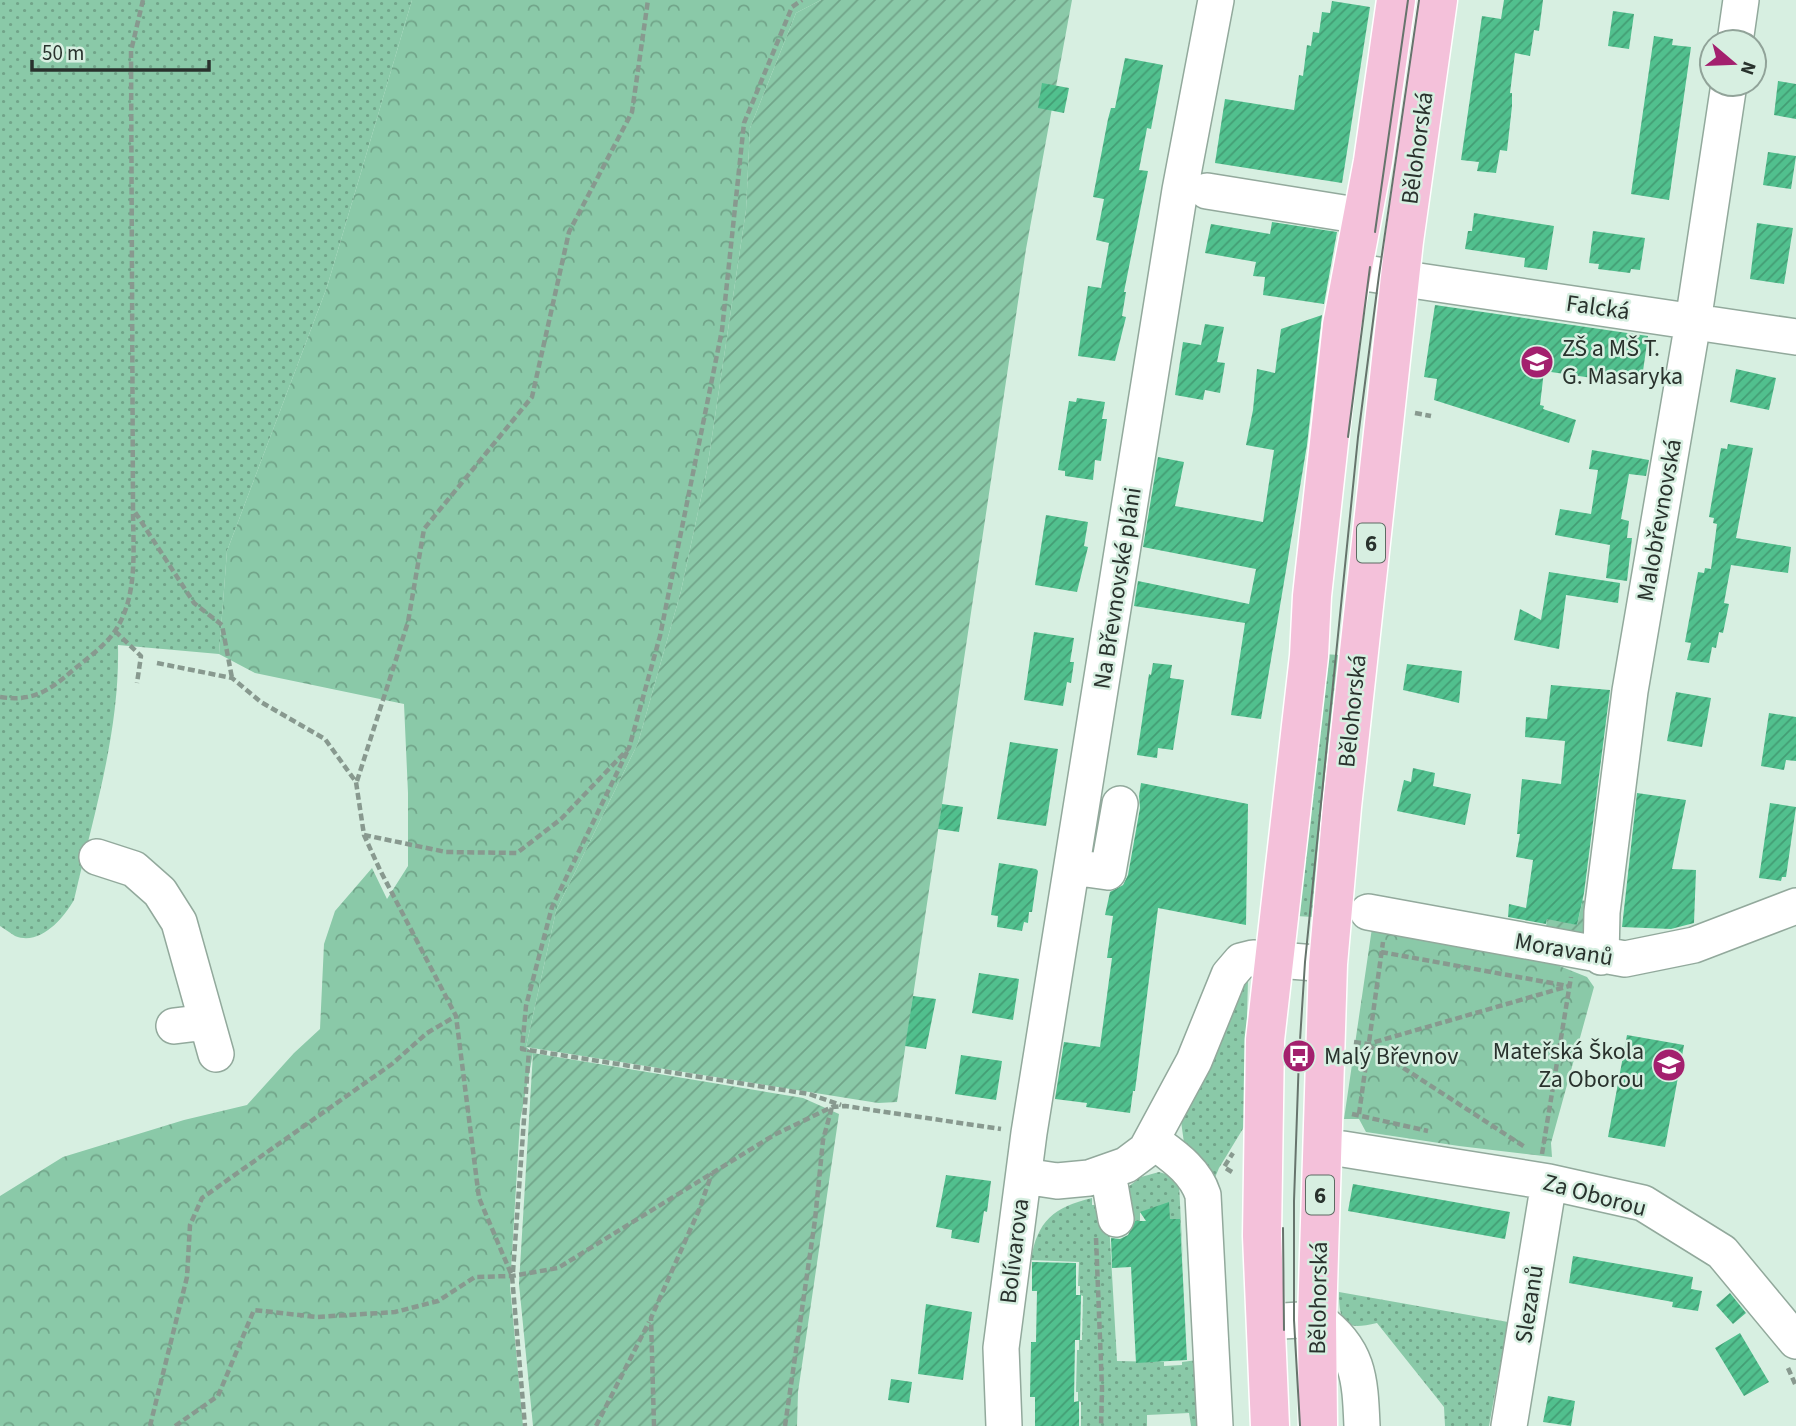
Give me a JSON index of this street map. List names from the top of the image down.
{
  "streets": {
    "main road": ["Bělohorská", "6"],
    "street": [
      "Falcká",
      "Malobřevnovská",
      "Na Břevnovské pláni",
      "Moravanů",
      "Za Oborou",
      "Bolívarova",
      "Slezanů"
    ]
  },
  "crossings": [
    ["Bělohorská", "Falcká"],
    ["Bělohorská", "Bolívarova"],
    ["Falcká", "Malobřevnovská"],
    ["Malobřevnovská", "Moravanů"],
    ["Na Břevnovské pláni", "Bolívarova"],
    ["Za Oborou", "Slezanů"]
  ],
  "places": {
    "school or university": ["ZŠ a MŠ T. G. Masaryka", "Mateřská Škola Za Oborou"],
    "bus stop": ["Malý Břevnov"]
  },
  "scale_bar": "50 m",
  "north": "right"
}
